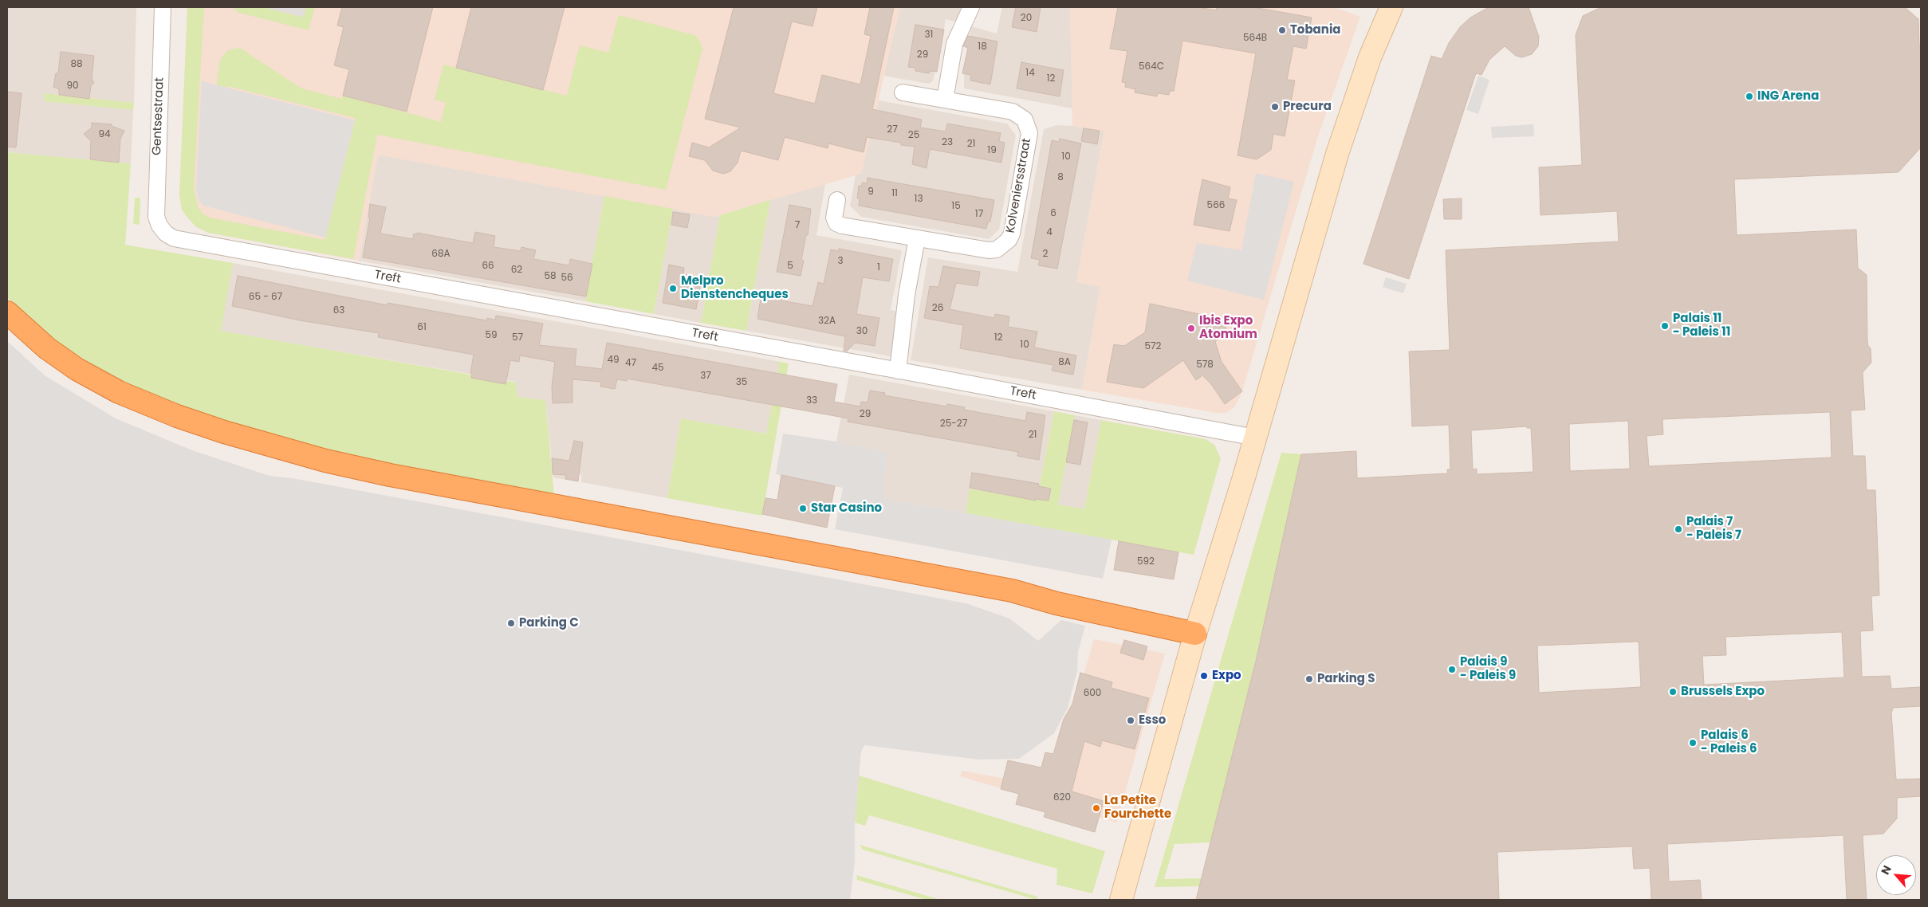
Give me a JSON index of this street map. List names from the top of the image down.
{
  "streets": {
    "street": ["Gentsestraat", "Kolveniersstraat", "Treft"]
  },
  "crossings": [
    ["Gentsestraat", "Treft"]
  ],
  "places": [
    "Tobania",
    "ING Arena",
    "Precura",
    "Melpro Dienstencheques",
    "Palais 11 - Paleis 11",
    "Ibis Expo Atomium",
    "Star Casino",
    "Palais 7 - Paleis 7",
    "Parking C",
    "Palais 9 - Paleis 9",
    "Expo",
    "Parking S",
    "Brussels Expo",
    "Esso",
    "Palais 6 - Paleis 6",
    "La Petite Fourchette"
  ],
  "house_numbers": [
    "20",
    "31",
    "564B",
    "18",
    "29",
    "88",
    "564C",
    "14",
    "12",
    "90",
    "27",
    "94",
    "25",
    "23",
    "21",
    "19",
    "10",
    "8",
    "9",
    "11",
    "13",
    "566",
    "15",
    "6",
    "17",
    "7",
    "4",
    "68A",
    "2",
    "3",
    "66",
    "5",
    "1",
    "62",
    "58",
    "56",
    "65 - 67",
    "26",
    "63",
    "32A",
    "61",
    "30",
    "59",
    "57",
    "12",
    "10",
    "572",
    "49",
    "8A",
    "47",
    "578",
    "45",
    "37",
    "35",
    "33",
    "29",
    "25-27",
    "21",
    "592",
    "600",
    "620"
  ],
  "north": "top left"
}
